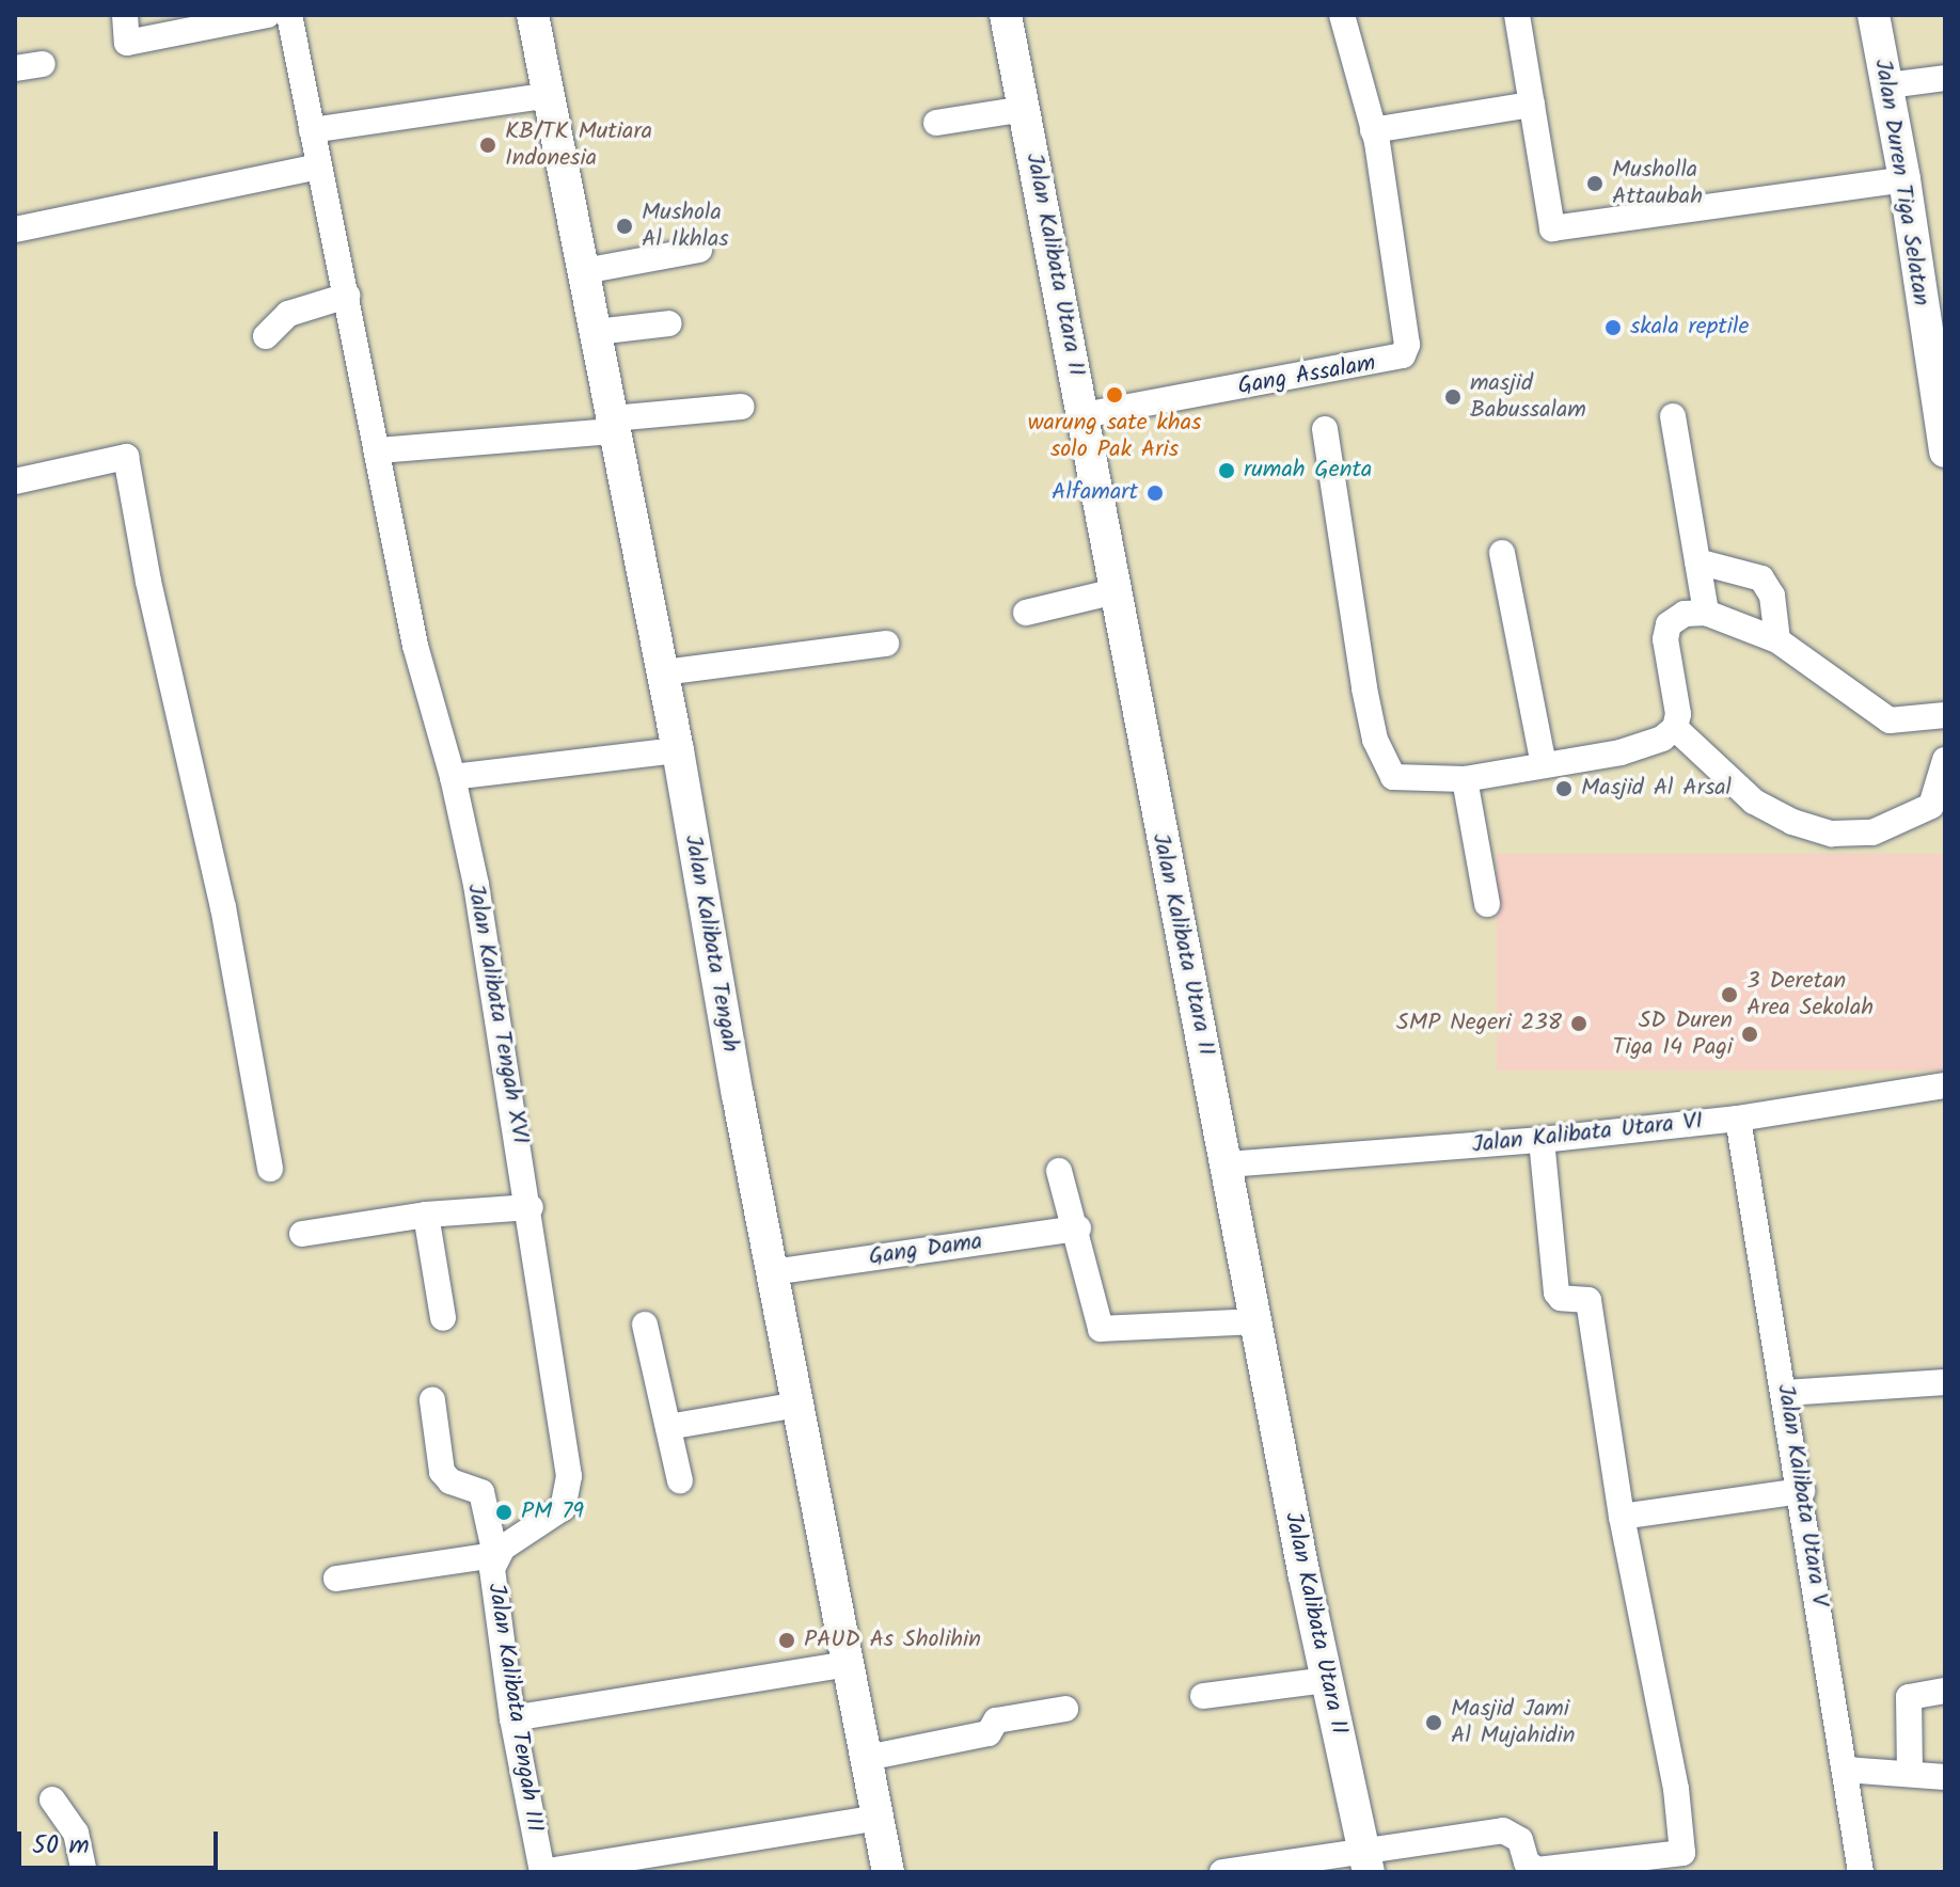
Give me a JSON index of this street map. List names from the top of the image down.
{
  "streets": {
    "street": [
      "Jalan Duren Tiga Selatan",
      "Jalan Kalibata Utara II",
      "Gang Assalam",
      "Jalan Kalibata Tengah",
      "Jalan Kalibata Tengah XVI",
      "Jalan Kalibata Utara VI",
      "Gang Dama",
      "Jalan Kalibata Utara V",
      "Jalan Kalibata Tengah III"
    ]
  },
  "crossings": [
    ["Jalan Kalibata Utara II", "Gang Assalam"],
    ["Jalan Kalibata Utara II", "Jalan Kalibata Utara VI"],
    ["Jalan Kalibata Tengah", "Gang Dama"],
    ["Jalan Kalibata Tengah XVI", "Jalan Kalibata Tengah III"],
    ["Jalan Kalibata Utara VI", "Jalan Kalibata Utara V"]
  ],
  "places": [
    "KB/TK Mutiara Indonesia",
    "Musholla Attaubah",
    "Mushola Al Ikhlas",
    "skala reptile",
    "warung sate khas solo Pak Aris",
    "masjid Babussalam",
    "rumah Genta",
    "Alfamart",
    "Masjid Al Arsal",
    "3 Deretan Area Sekolah",
    "SMP Negeri 238",
    "SD Duren Tiga 14 Pagi",
    "PM 79",
    "PAUD As Sholihin",
    "Masjid Jami Al Mujahidin"
  ],
  "scale_bar": "50 m"
}
